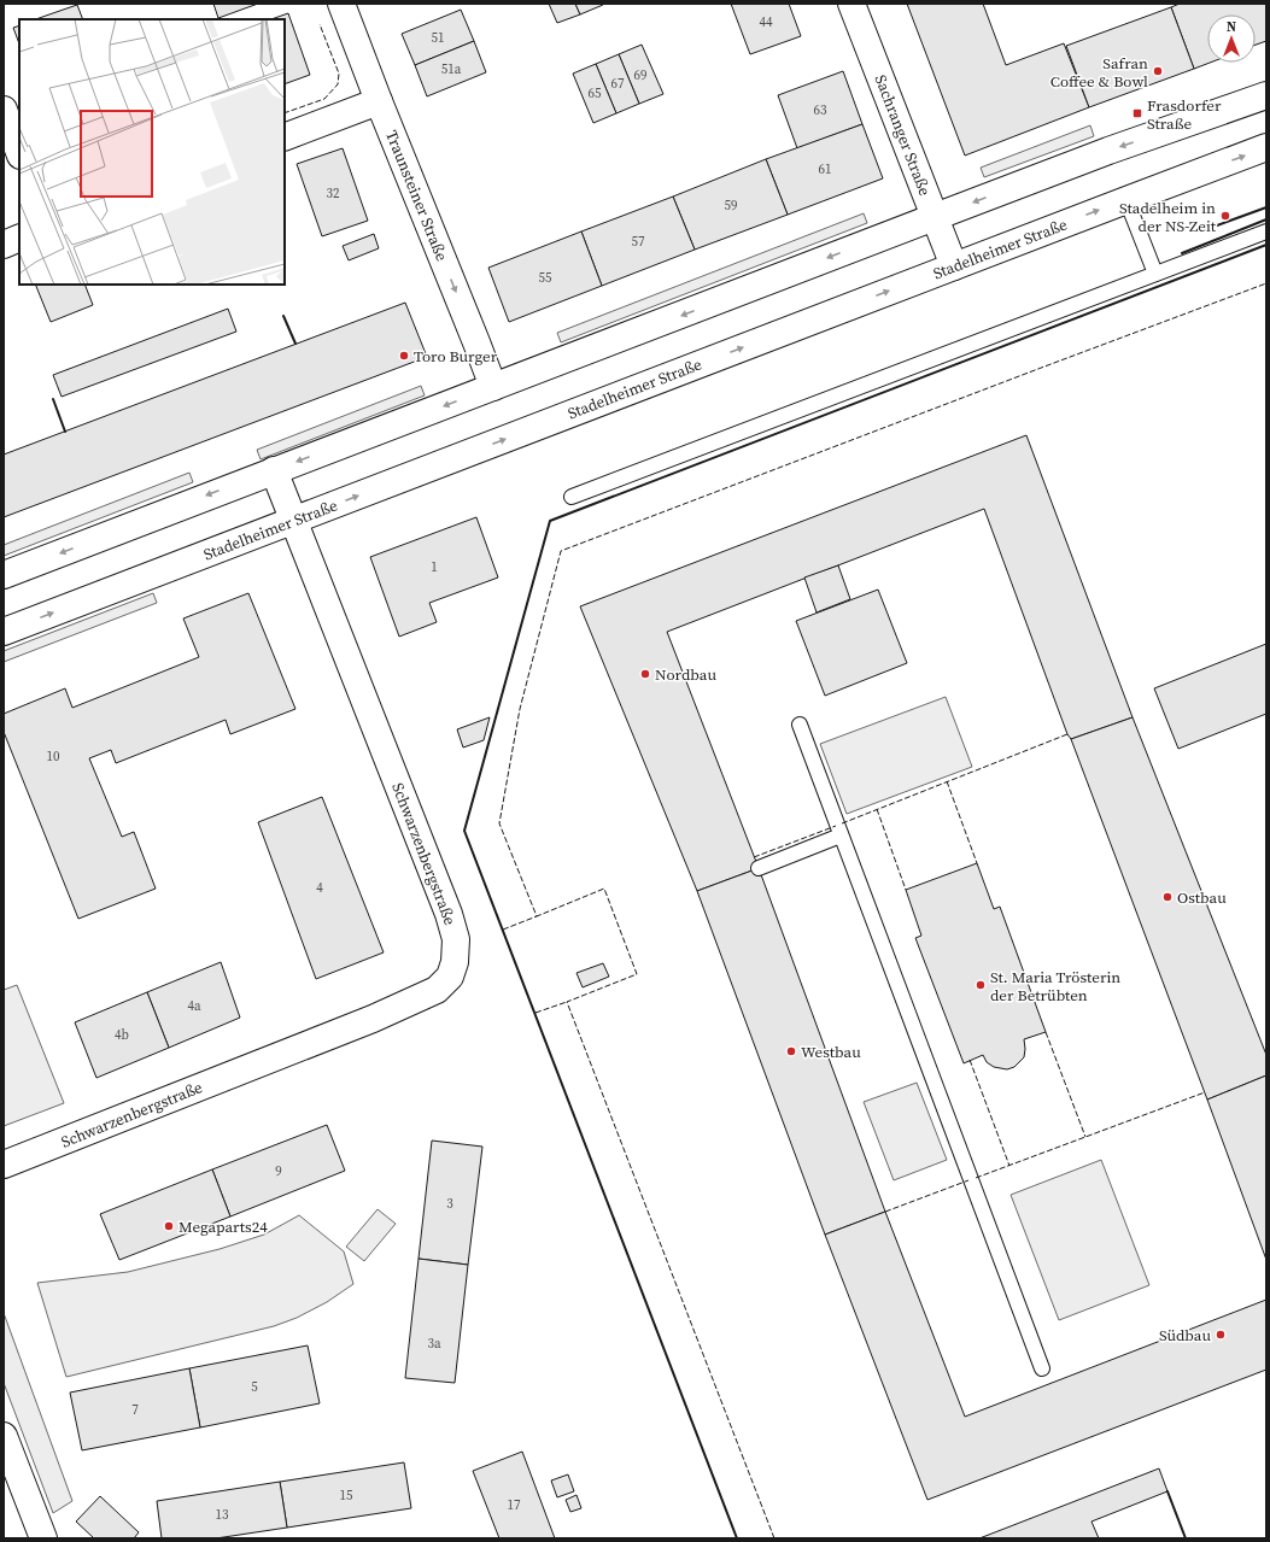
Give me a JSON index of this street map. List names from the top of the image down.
{
  "streets": {
    "main road": [
      "Sachranger Straße",
      "Traunsteiner Straße",
      "Stadelheimer Straße",
      "Schwarzenbergstraße"
    ]
  },
  "crossings": [
    ["Sachranger Straße", "Stadelheimer Straße"],
    ["Stadelheimer Straße", "Schwarzenbergstraße"]
  ],
  "one_way": ["Traunsteiner Straße"],
  "places": {
    "other": [
      "Safran Coffee & Bowl",
      "Stadelheim in der NS-Zeit",
      "Toro Burger",
      "Nordbau",
      "Ostbau",
      "St. Maria Trösterin der Betrübten",
      "Westbau",
      "Megaparts24",
      "Südbau"
    ],
    "transit": ["Frasdorfer Straße"]
  },
  "house_numbers": [
    "44",
    "51",
    "51a",
    "69",
    "67",
    "65",
    "63",
    "61",
    "32",
    "59",
    "57",
    "55",
    "1",
    "10",
    "4",
    "4a",
    "4b",
    "9",
    "3",
    "3a",
    "5",
    "7",
    "15",
    "17",
    "13"
  ],
  "north": "top"
}
